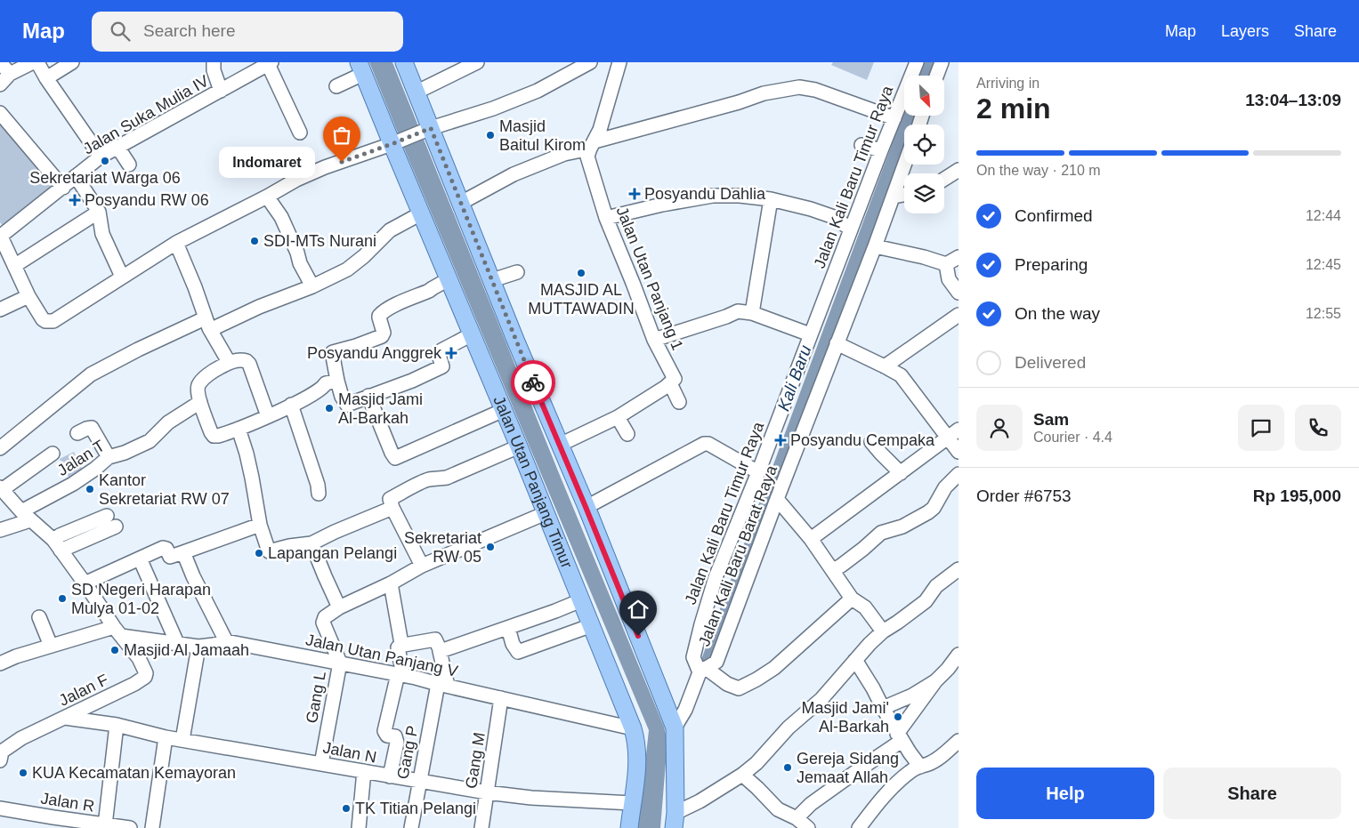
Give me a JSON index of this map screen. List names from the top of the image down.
{
  "streets": {
    "main road": ["Jalan Utan Panjang Timur"],
    "street": [
      "Jalan Suka Mulia IV",
      "Jalan Kali Baru Timur Raya",
      "Jalan Utan Panjang 1",
      "Jalan T",
      "Jalan Kali Baru Barat Raya",
      "Jalan Utan Panjang V",
      "Jalan F",
      "Gang L",
      "Jalan N",
      "Gang P",
      "Gang M",
      "Jalan R"
    ]
  },
  "crossings": [
    ["Jalan Kali Baru Timur Raya", "Jalan Kali Baru Barat Raya"],
    ["Jalan Utan Panjang Timur", "Jalan Utan Panjang V"],
    ["Jalan Utan Panjang Timur", "Jalan N"],
    ["Jalan Utan Panjang V", "Jalan F"],
    ["Jalan Utan Panjang V", "Gang L"],
    ["Jalan Utan Panjang V", "Gang P"],
    ["Jalan Utan Panjang V", "Gang M"],
    ["Jalan F", "Jalan N"],
    ["Gang L", "Jalan N"],
    ["Jalan N", "Gang P"],
    ["Jalan N", "Gang M"]
  ],
  "water": ["Kali Baru"],
  "places": {
    "other": [
      "Masjid Baitul Kirom",
      "Sekretariat Warga 06",
      "Indomaret",
      "SDI-MTs Nurani",
      "MASJID AL MUTTAWADIN",
      "Masjid Jami Al-Barkah",
      "Kantor Sekretariat RW 07",
      "Sekretariat RW 05",
      "Lapangan Pelangi",
      "SD Negeri Harapan Mulya 01-02",
      "Masjid Al Jamaah",
      "Masjid Jami' Al-Barkah",
      "Gereja Sidang Jemaat Allah",
      "KUA Kecamatan Kemayoran",
      "TK Titian Pelangi"
    ],
    "health": [
      "Posyandu Dahlia",
      "Posyandu RW 06",
      "Posyandu Anggrek",
      "Posyandu Cempaka"
    ]
  },
  "north": "bottom right",
  "page": {
    "header": "Map",
    "search": "Search here",
    "nav": ["Map", "Layers", "Share"],
    "heading": ["2 min", "Arriving in", "13:04–13:09"],
    "panel": [
      "Sam",
      "Courier · 4.4",
      "Order #6753",
      "Rp 195,000"
    ],
    "bar": "On the way · 210 m",
    "bubble": "Indomaret",
    "list": [
      ["Confirmed", "12:44"],
      ["Preparing", "12:45"],
      ["On the way", "12:55"],
      "Delivered"
    ],
    "buttons": ["Help", "Share"]
  }
}
